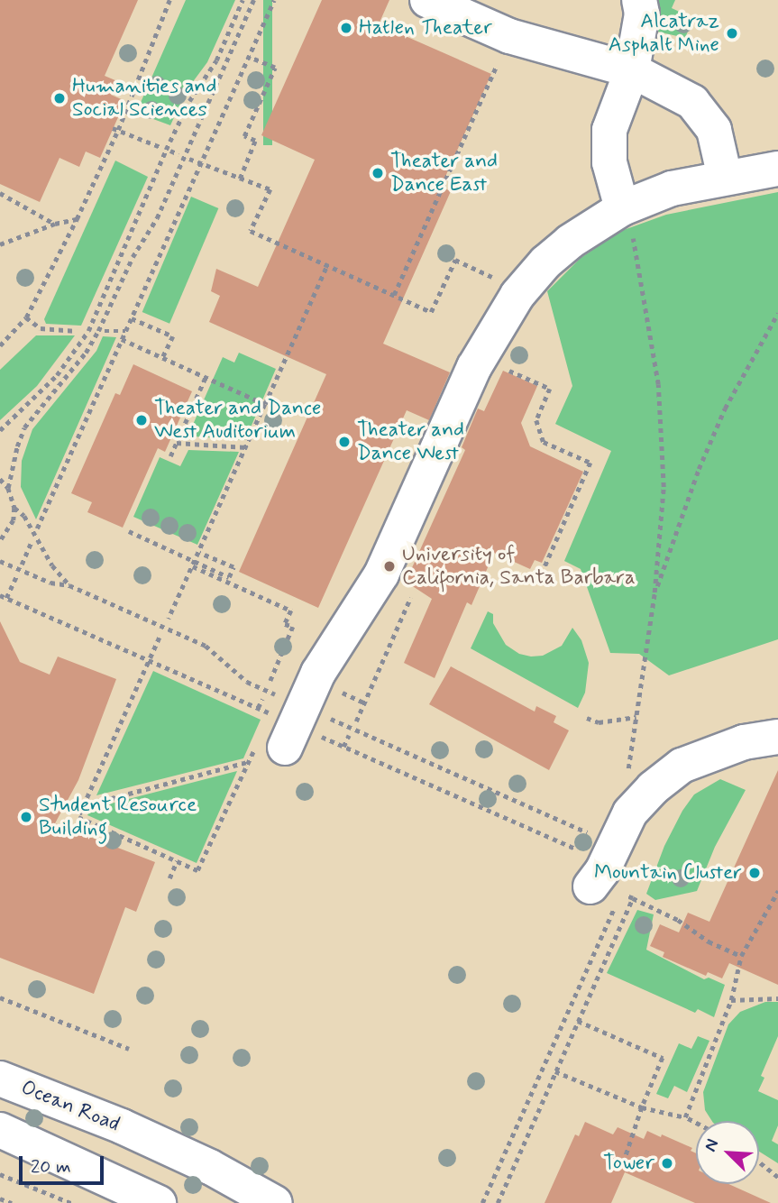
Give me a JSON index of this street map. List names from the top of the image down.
{
  "streets": {
    "street": ["Ocean Road"]
  },
  "places": [
    "Hatlen Theater",
    "Alcatraz Asphalt Mine",
    "Humanities and Social Sciences",
    "Theater and Dance East",
    "Theater and Dance West Auditorium",
    "Theater and Dance West",
    "University of California, Santa Barbara",
    "Student Resource Building",
    "Mountain Cluster",
    "Tower"
  ],
  "scale_bar": "20 m",
  "north": "top left"
}
